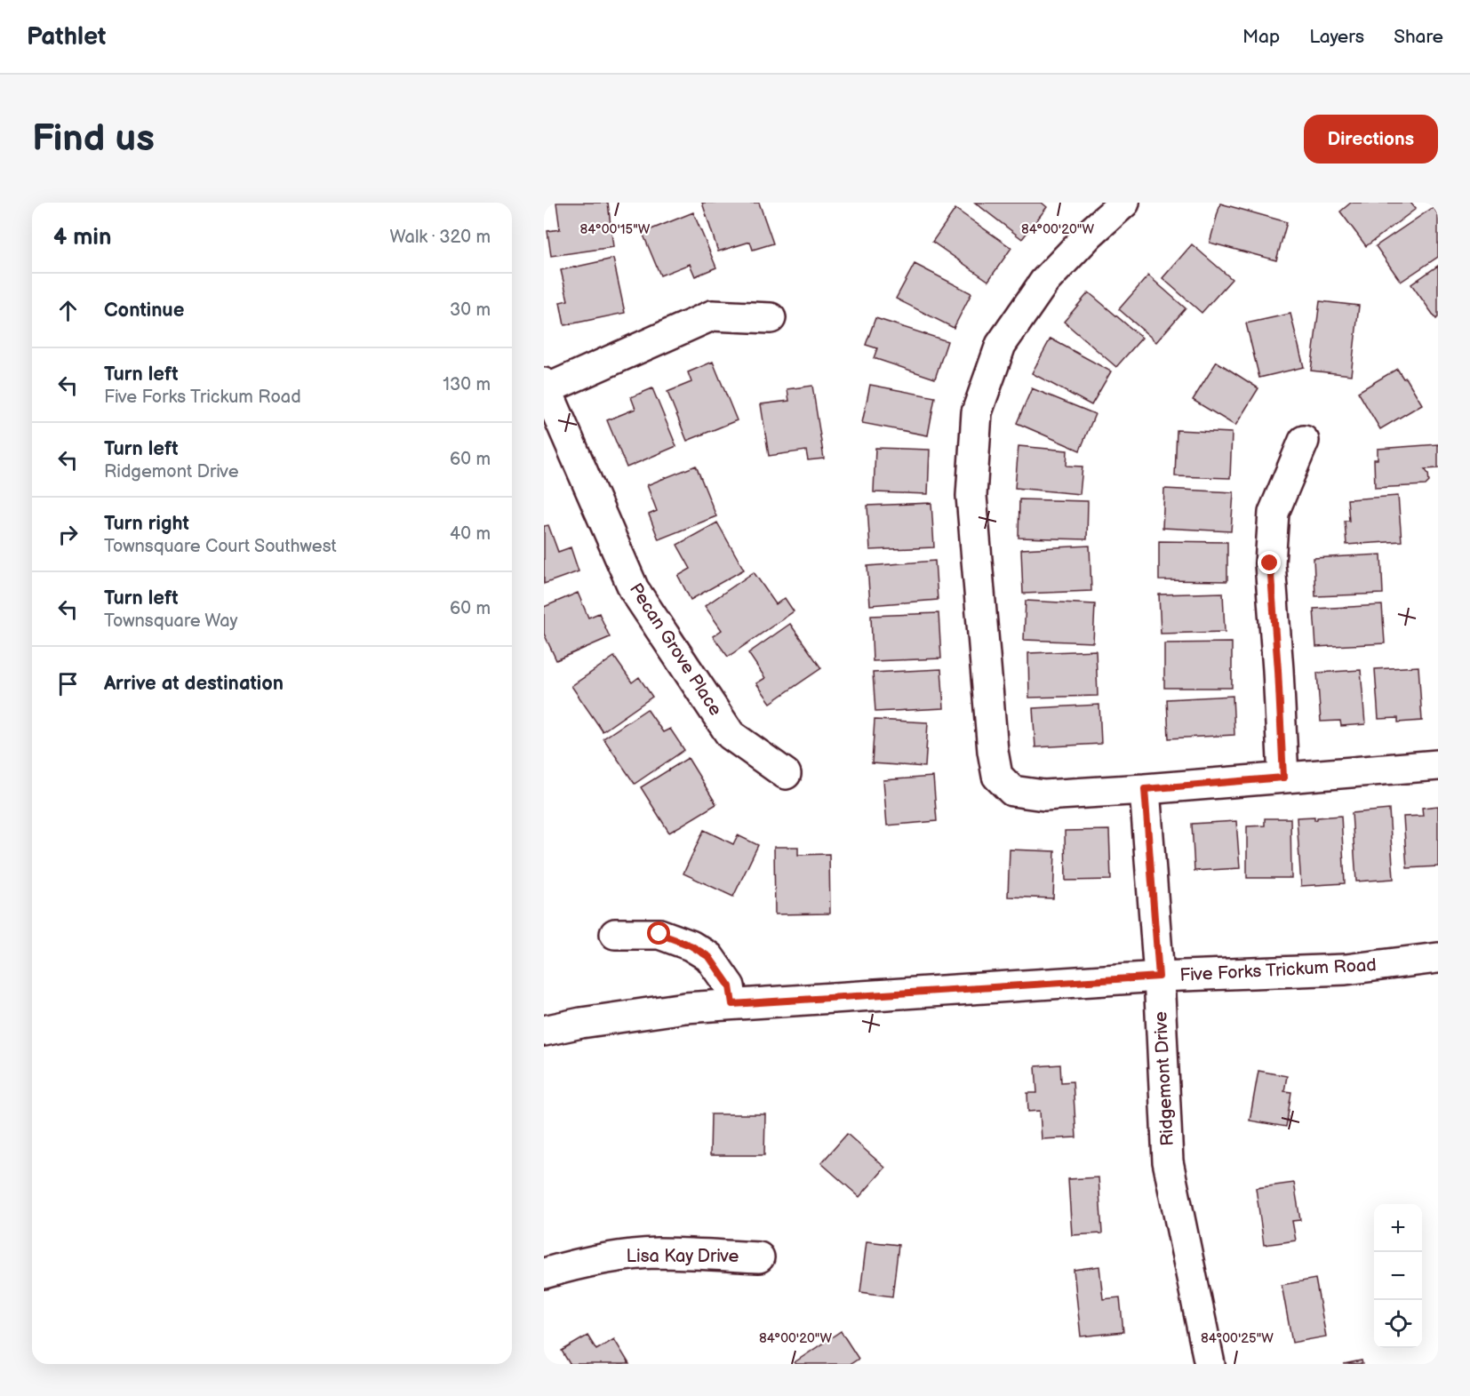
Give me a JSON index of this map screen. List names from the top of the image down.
{
  "streets": {
    "street": [
      "Pecan Grove Place",
      "Five Forks Trickum Road",
      "Ridgemont Drive",
      "Lisa Kay Drive"
    ]
  },
  "crossings": [
    ["Five Forks Trickum Road", "Ridgemont Drive"]
  ],
  "page": {
    "header": "Pathlet",
    "nav": ["Map", "Layers", "Share"],
    "buttons": "Directions",
    "title": "Find us",
    "heading": ["4 min", "Walk · 320 m"],
    "list": [
      ["Continue", "30 m"],
      ["Turn left", "Five Forks Trickum Road", "130 m"],
      ["Turn left", "Ridgemont Drive", "60 m"],
      ["Turn right", "Townsquare Court Southwest", "40 m"],
      ["Turn left", "Townsquare Way", "60 m"],
      "Arrive at destination"
    ],
    "map_buttons": ["+", "−"]
  },
  "coordinates": ["84°00'15\"W", "84°00'20\"W", "84°00'25\"W"]
}
